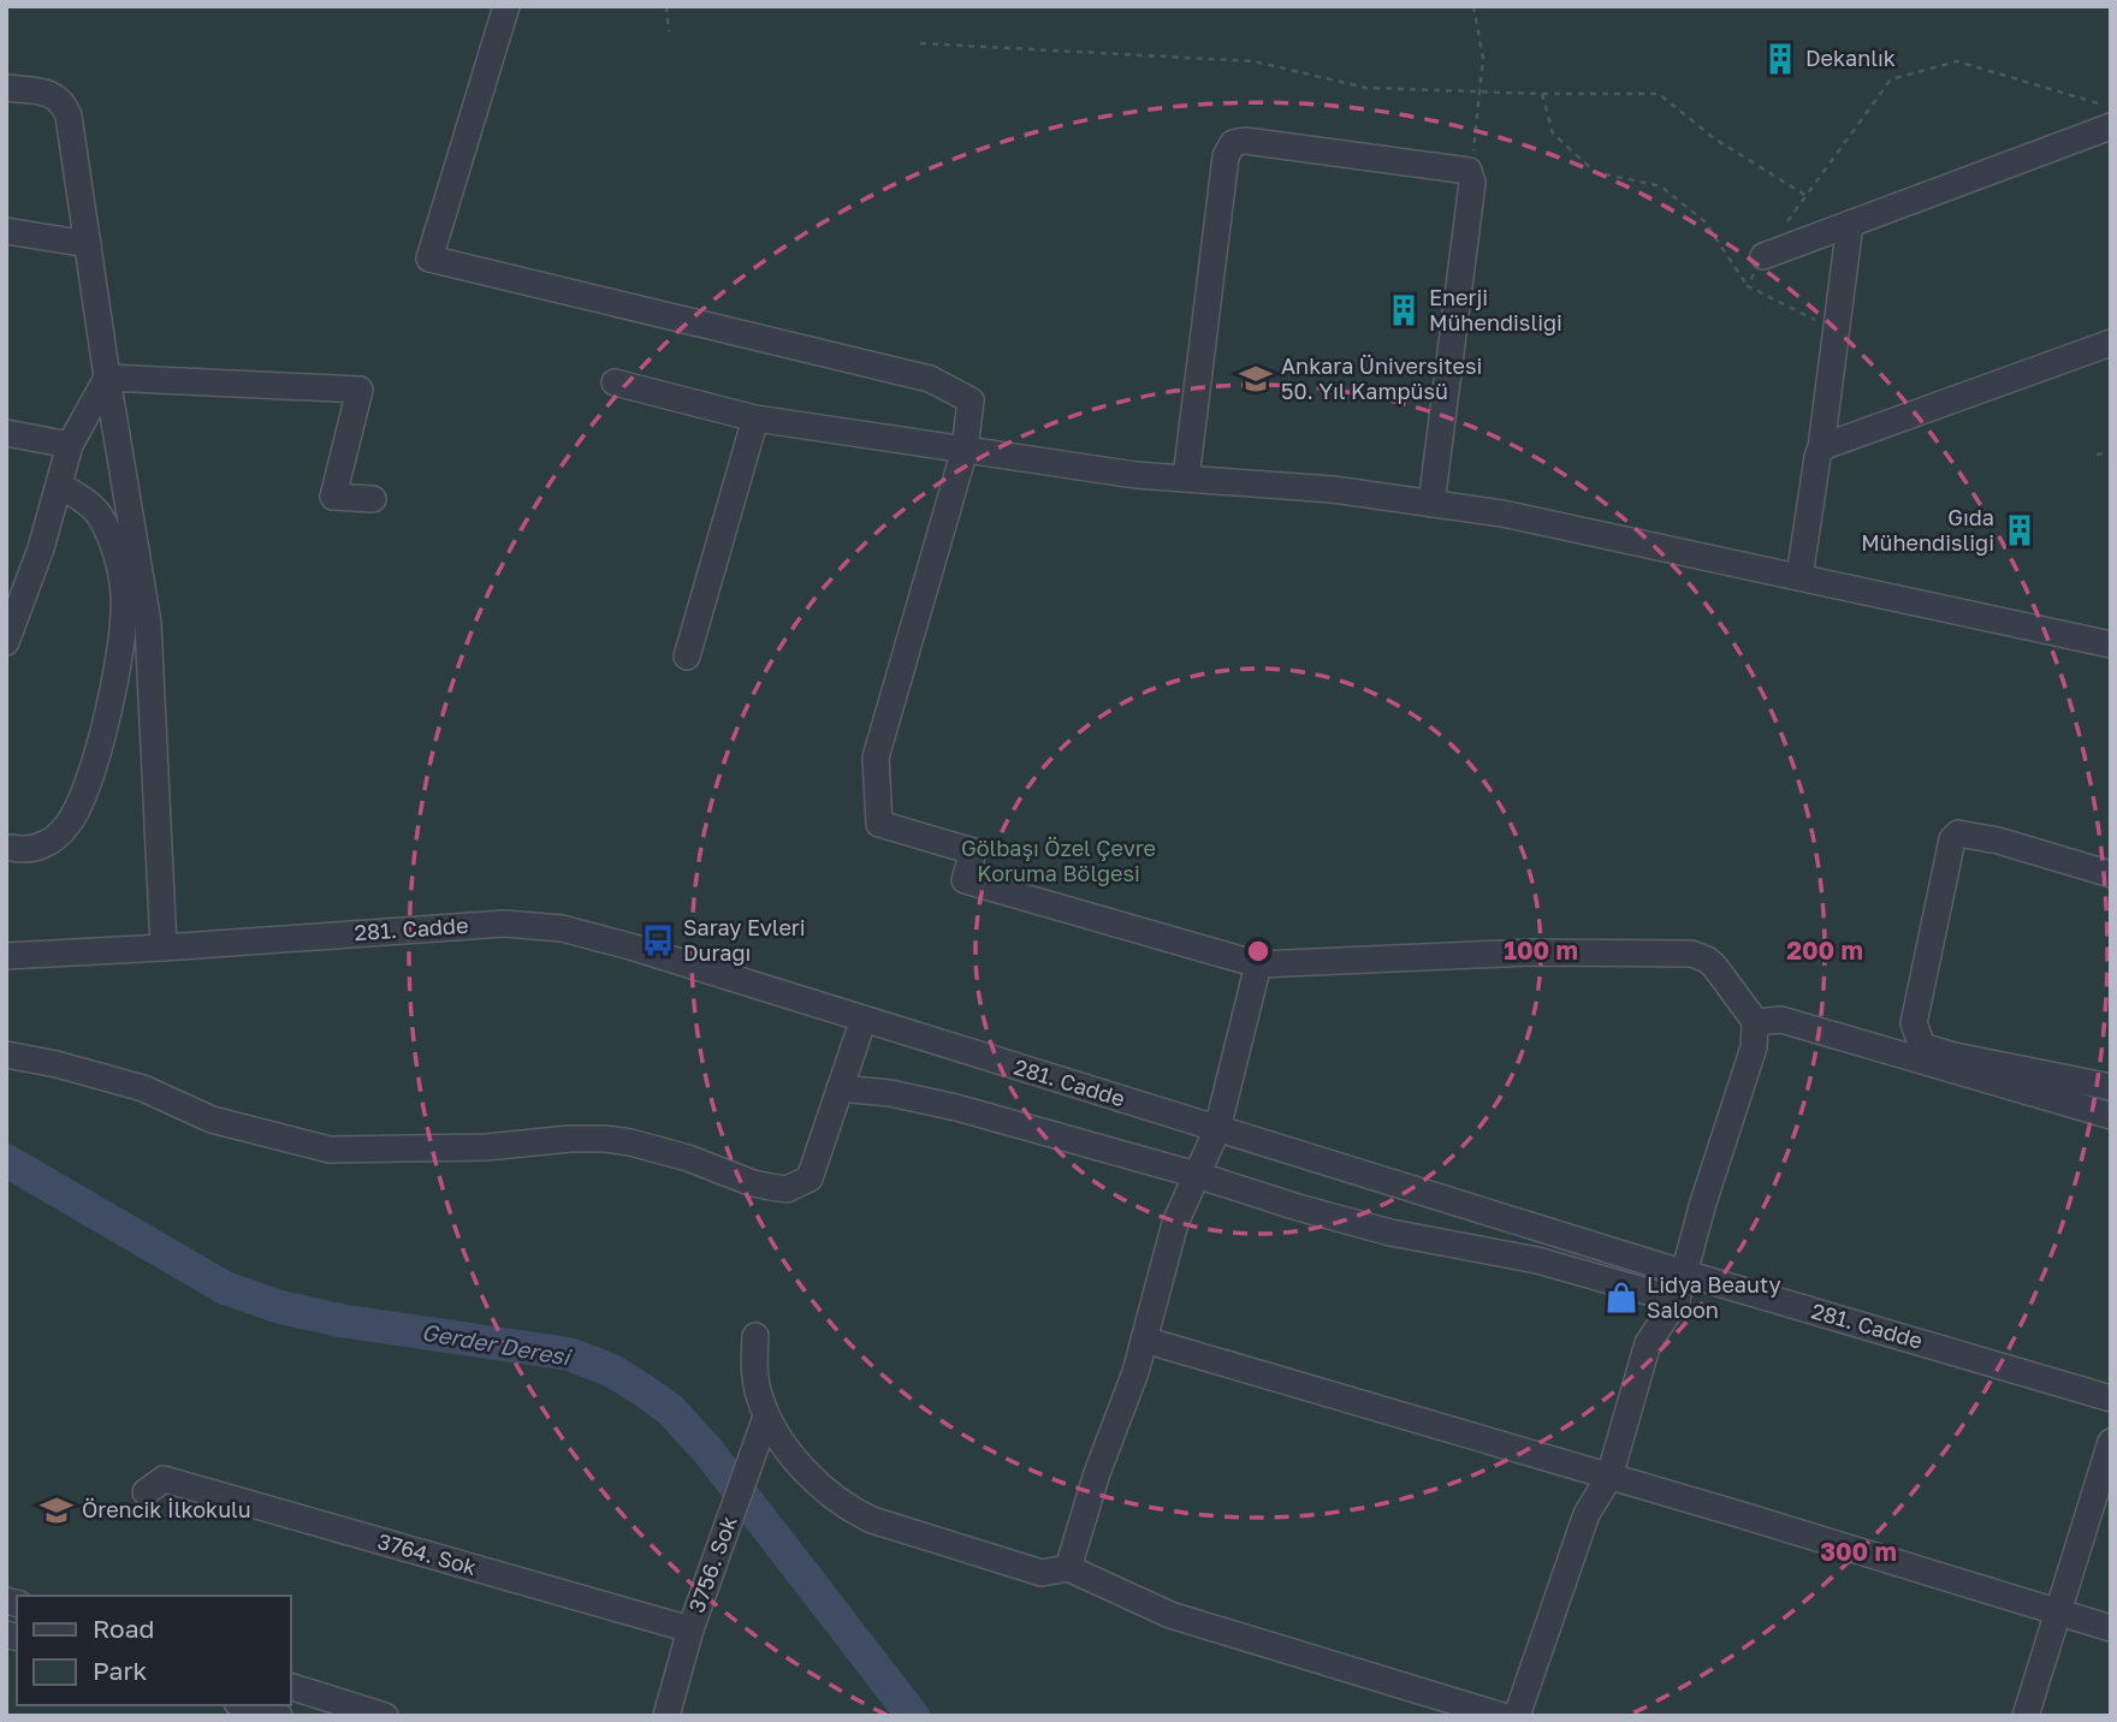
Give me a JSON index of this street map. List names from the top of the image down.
{
  "streets": {
    "street": ["281. Cadde", "3764. Sok", "3756. Sok"]
  },
  "crossings": [
    ["3764. Sok", "3756. Sok"]
  ],
  "water": ["Gerder Deresi"],
  "parks": ["Gölbaşı Özel Çevre Koruma Bölgesi"],
  "places": {
    "building": ["Dekanlık", "Enerji Mühendisliği", "Gıda Mühendisliği"],
    "school or university": ["Ankara Üniversitesi 50. Yıl Kampüsü", "Örencik İlkokulu"],
    "bus stop": ["Saray Evleri Durağı"],
    "shop": ["Lidya Beauty Saloon"]
  },
  "legend": ["Road", "Park"],
  "rings": ["100 m", "200 m", "300 m"]
}
